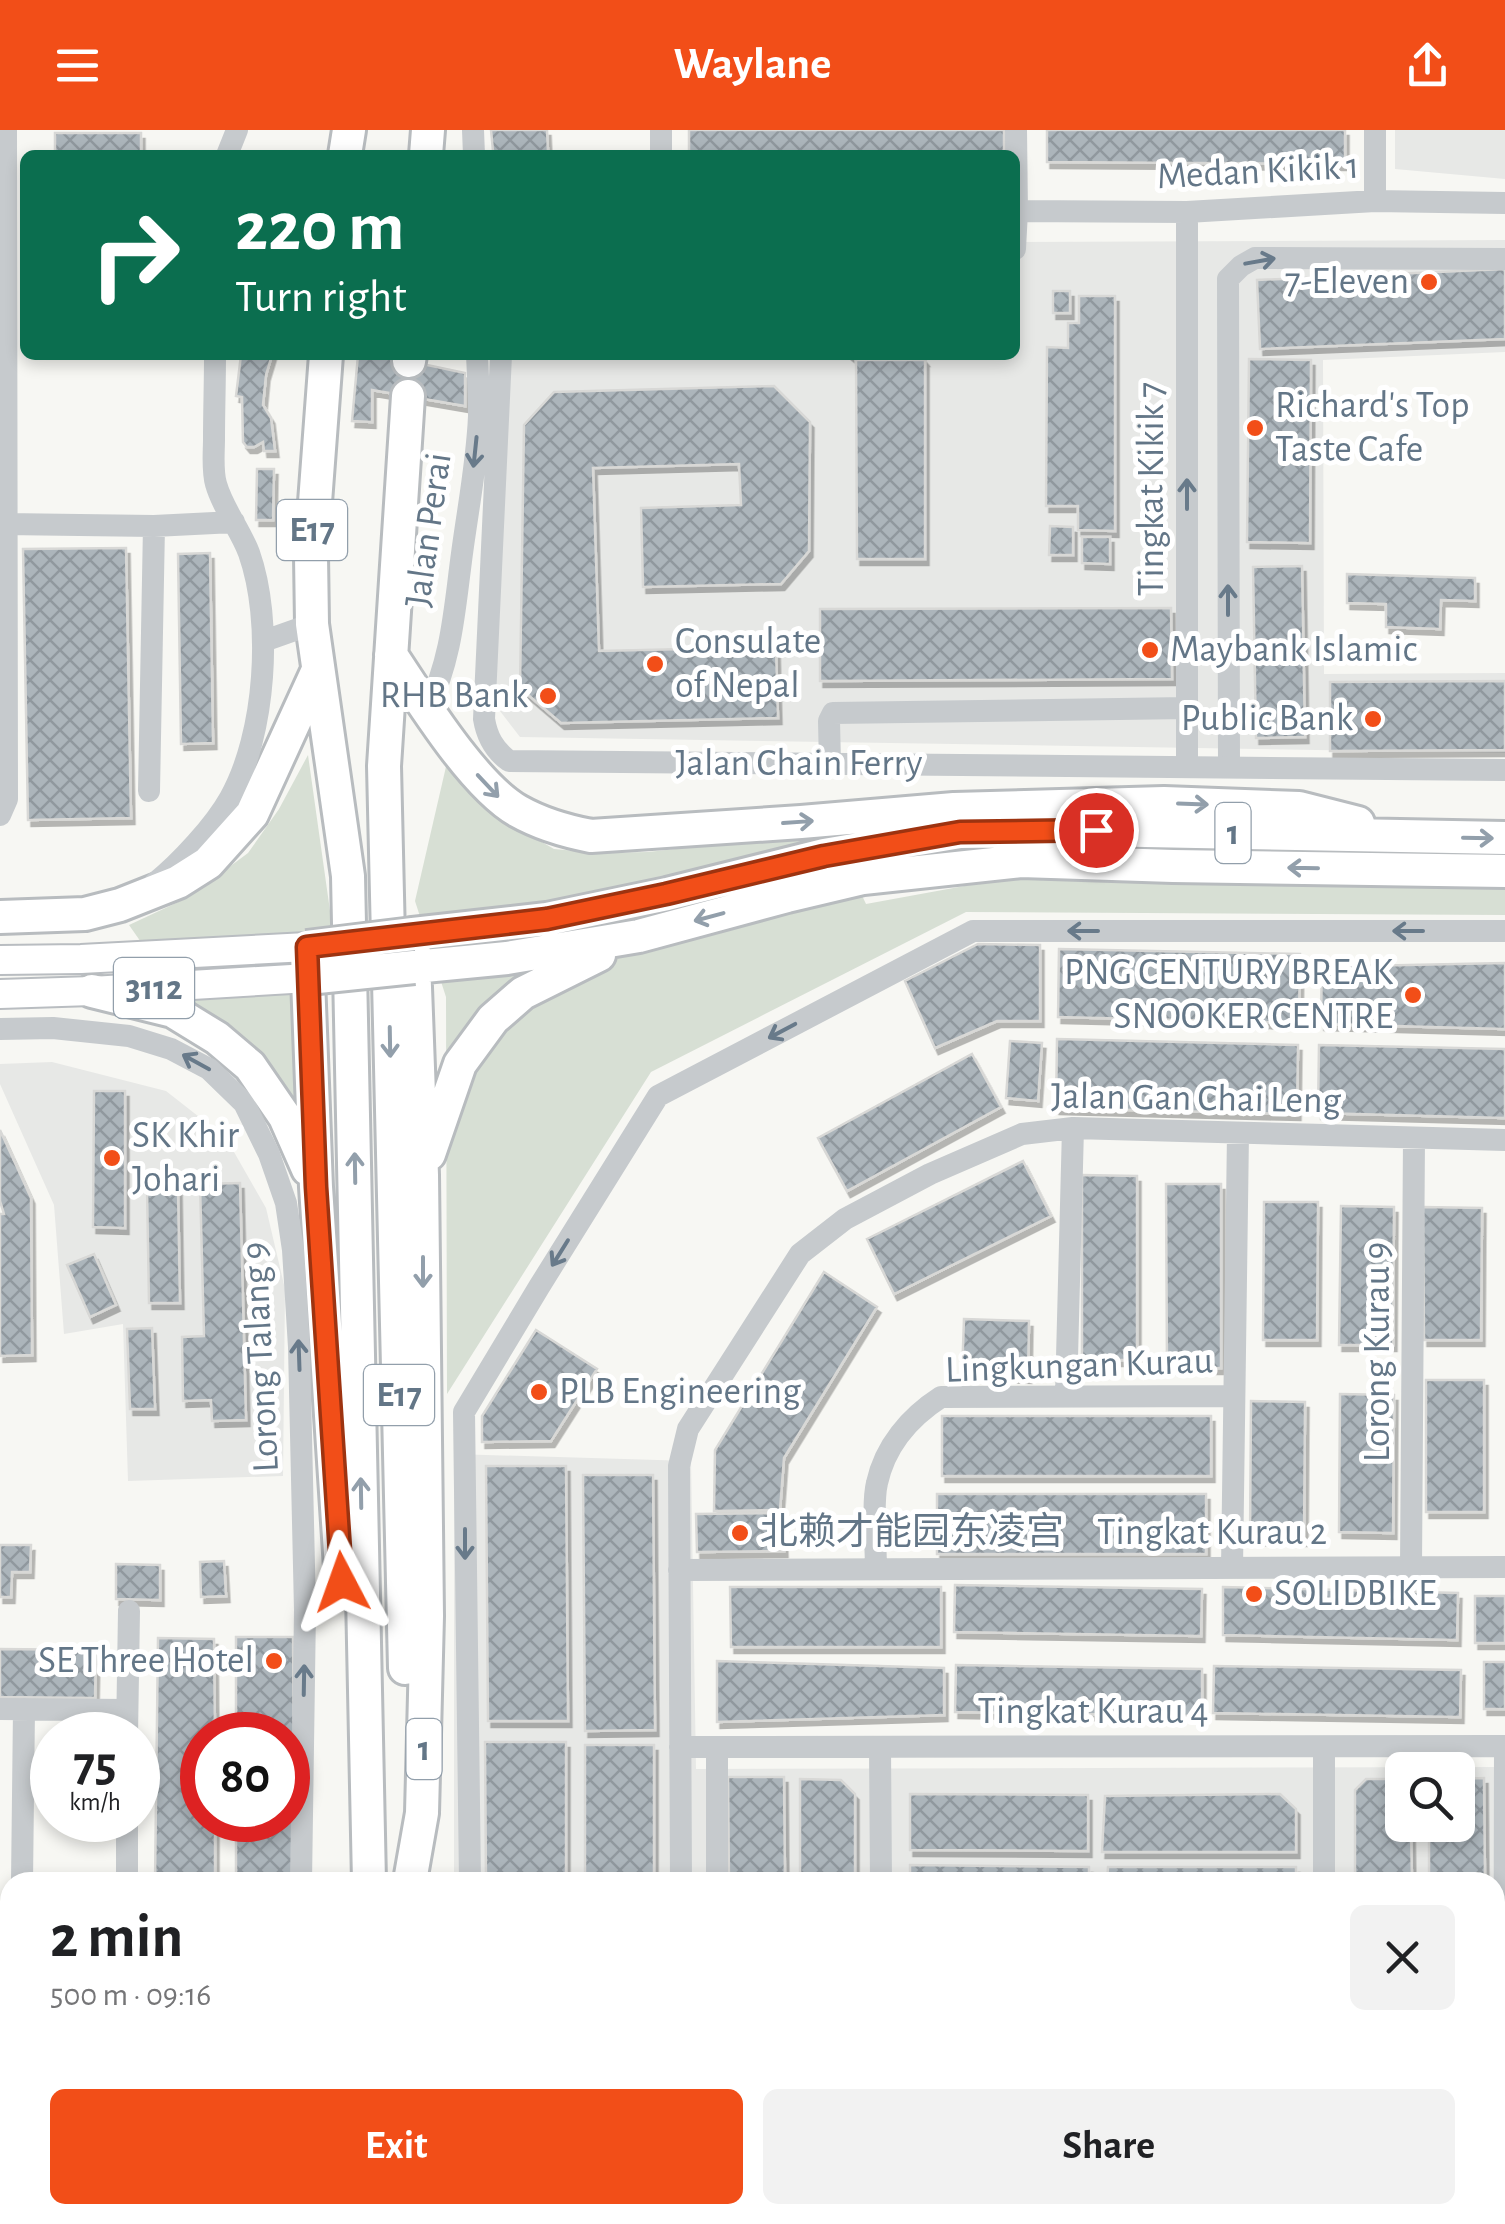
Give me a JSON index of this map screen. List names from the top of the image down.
{
  "streets": {
    "highway": ["E17", "Jalan Chain Ferry", "1"],
    "main road": ["3112"],
    "street": [
      "Medan Kikik 1",
      "Tingkat Kikik 7",
      "Jalan Perai",
      "Jalan Gan Chai Leng",
      "Lorong Kurau 9",
      "Lorong Talang 9",
      "Lingkungan Kurau",
      "Tingkat Kurau 2",
      "Tingkat Kurau 4"
    ]
  },
  "crossings": [
    ["Medan Kikik 1", "Tingkat Kikik 7"],
    ["Tingkat Kikik 7", "Jalan Chain Ferry"],
    ["Jalan Chain Ferry", "1"],
    ["1", "3112"],
    ["Jalan Gan Chai Leng", "Lorong Kurau 9"],
    ["Jalan Gan Chai Leng", "Tingkat Kurau 2"],
    ["Jalan Gan Chai Leng", "Tingkat Kurau 4"],
    ["Lorong Kurau 9", "Tingkat Kurau 2"],
    ["Lingkungan Kurau", "Tingkat Kurau 2"]
  ],
  "one_way": ["Tingkat Kikik 7", "Jalan Perai", "Lorong Talang 9"],
  "places": [
    "7-Eleven",
    "Richard's Top Taste Cafe",
    "Maybank Islamic",
    "Consulate of Nepal",
    "RHB Bank",
    "Public Bank",
    "PNG CENTURY BREAK SNOOKER CENTRE",
    "SK Khir Johari",
    "PLB Engineering",
    "北赖才能园东凌宫",
    "SOLIDBIKE",
    "SE Three Hotel"
  ],
  "page": {
    "header": "Waylane",
    "turn": ["220 m", "Turn right"],
    "speed": "75 km/h",
    "limit": "80",
    "heading": ["2 min", "500 m · 09:16"],
    "buttons": ["Exit", "Share"]
  }
}
